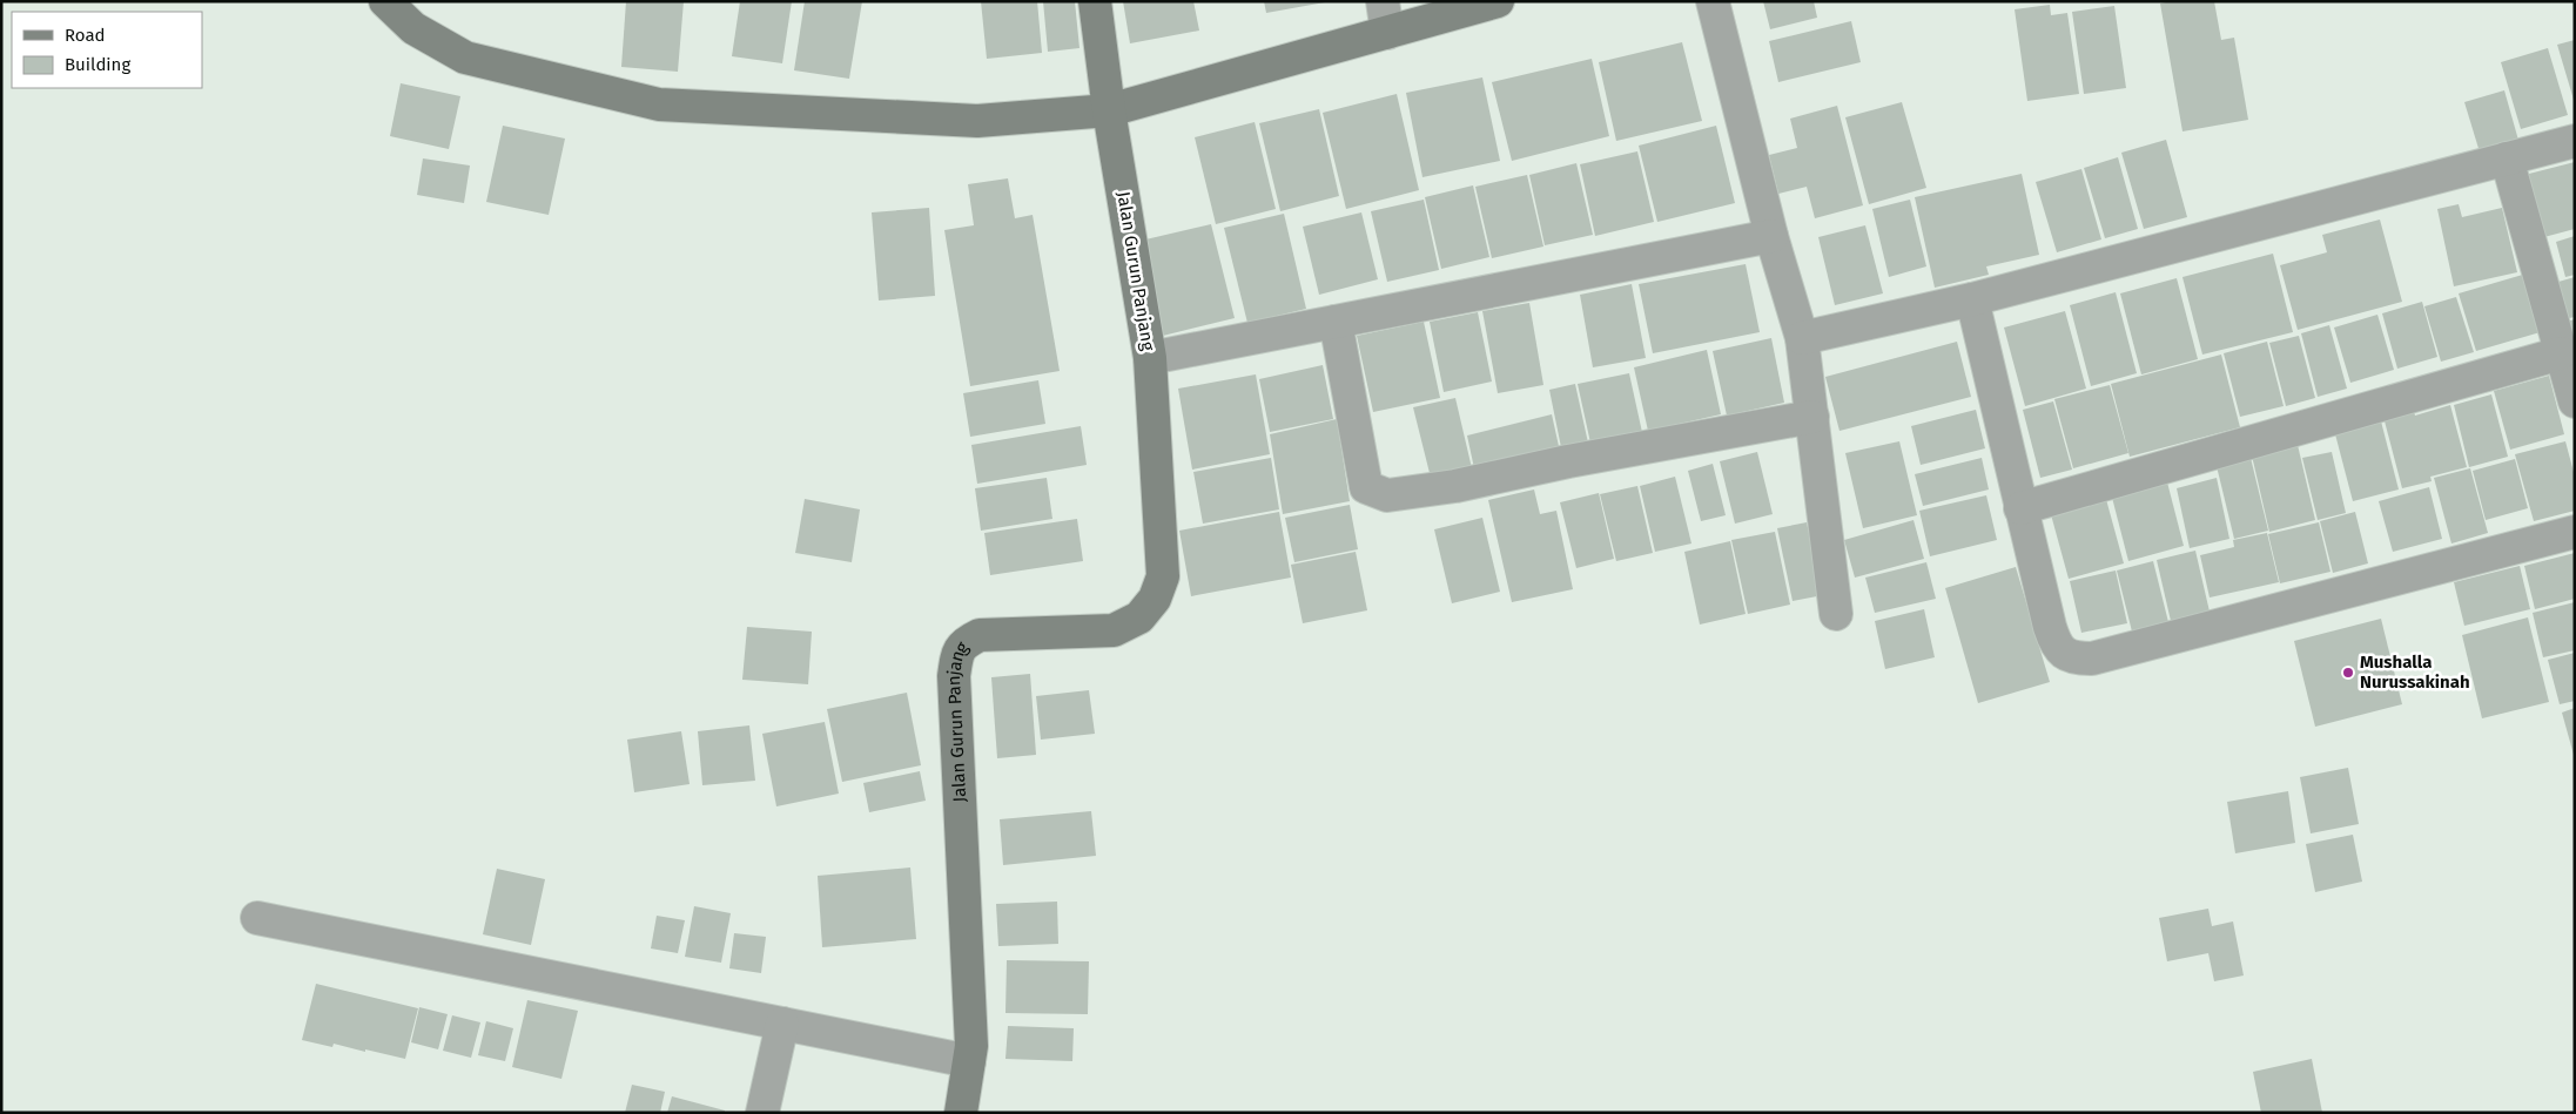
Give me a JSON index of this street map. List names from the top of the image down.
{
  "streets": {
    "street": ["Jalan Gurun Panjang"]
  },
  "places": ["Mushalla Nurussakinah"],
  "legend": ["Road", "Building"]
}
